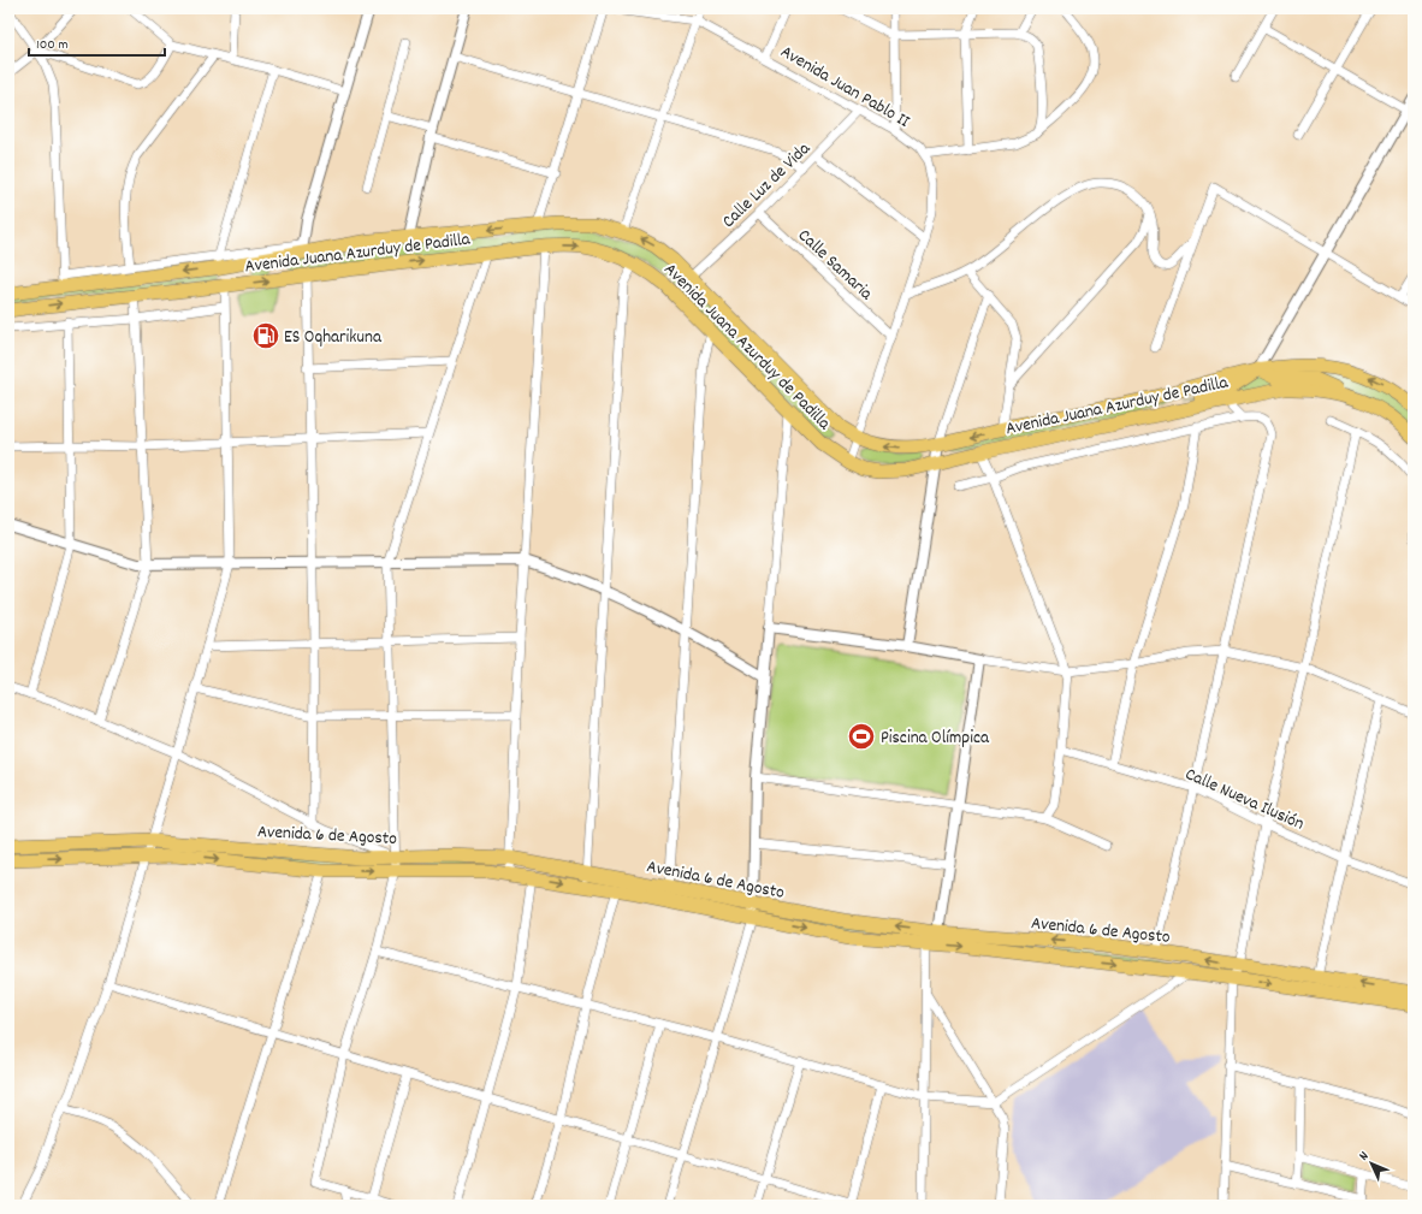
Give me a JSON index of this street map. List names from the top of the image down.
{
  "streets": {
    "highway": ["Avenida Juana Azurduy de Padilla", "Avenida 6 de Agosto"],
    "street": [
      "Avenida Juan Pablo II",
      "Calle Luz de Vida",
      "Calle Samaria",
      "Calle Nueva Ilusión"
    ]
  },
  "crossings": [
    ["Avenida Juan Pablo II", "Calle Luz de Vida"],
    ["Calle Luz de Vida", "Avenida Juana Azurduy de Padilla"],
    ["Calle Luz de Vida", "Calle Samaria"]
  ],
  "places": {
    "fuel station": ["ES Oqharikuna"],
    "sports": ["Piscina Olímpica"]
  },
  "scale_bar": "100 m",
  "north": "top left"
}
